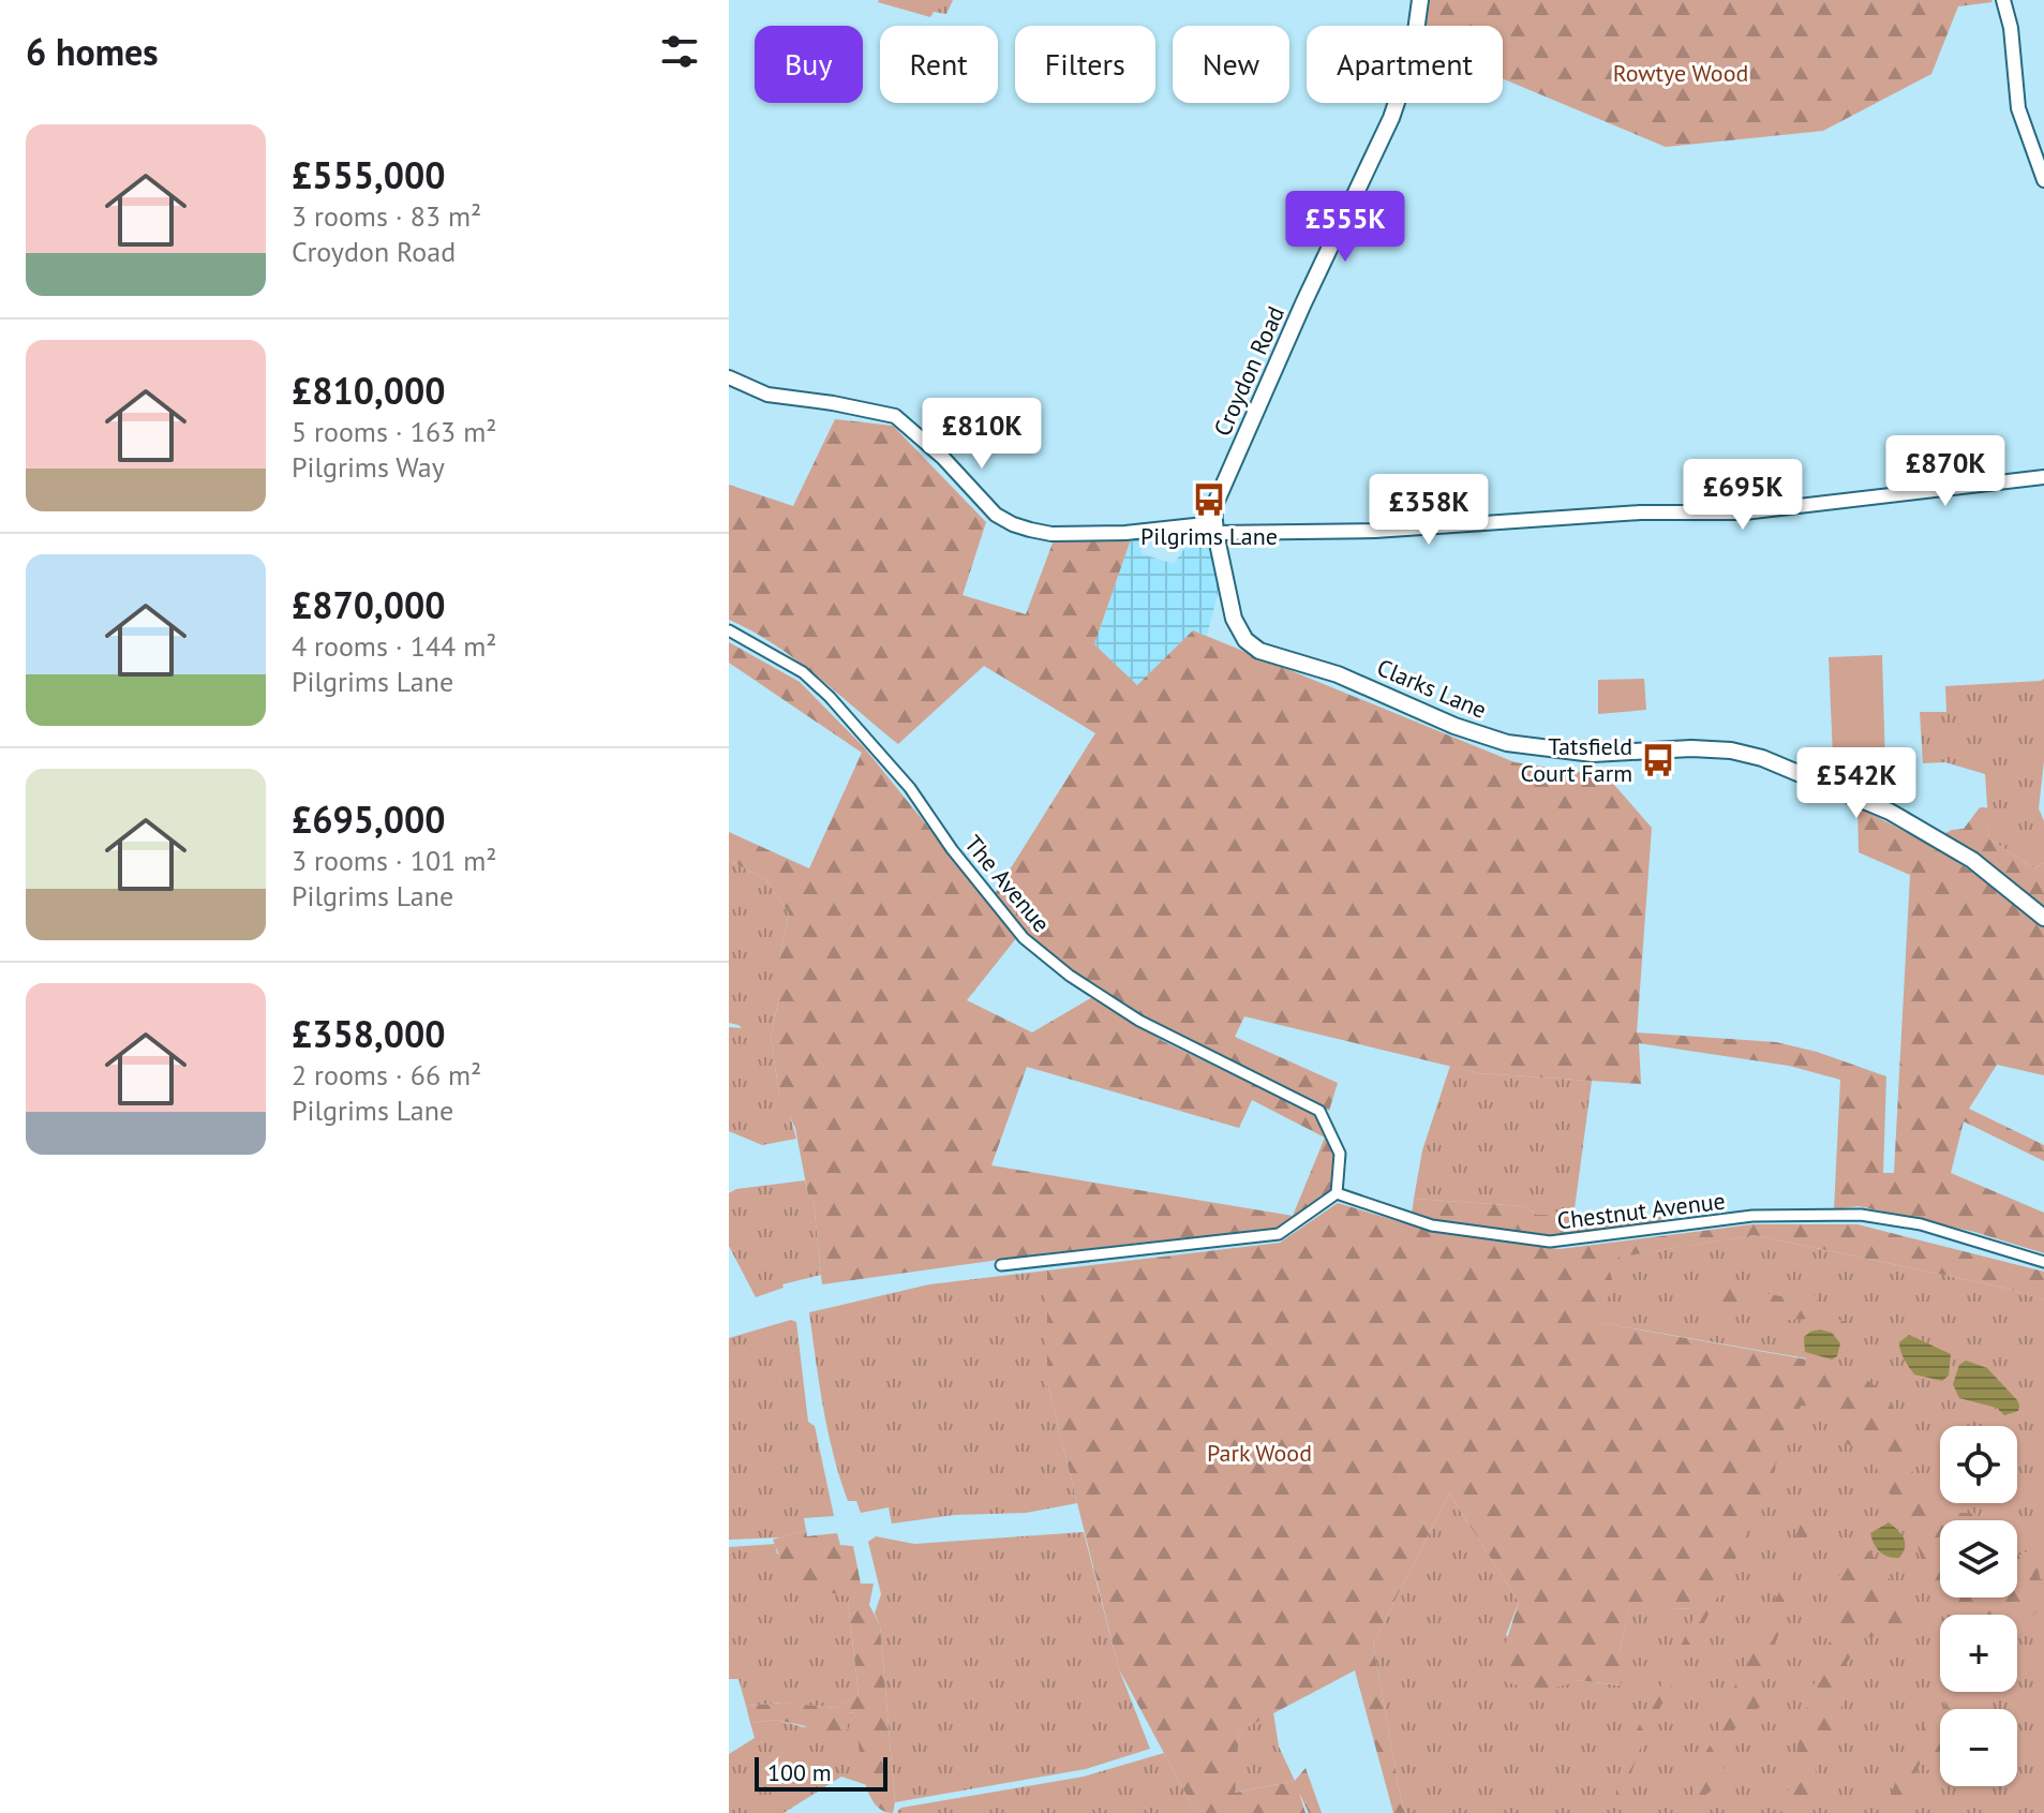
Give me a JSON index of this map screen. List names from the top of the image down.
{
  "streets": {
    "main road": ["Croydon Road", "Clarks Lane"],
    "street": ["The Avenue", "Chestnut Avenue"]
  },
  "crossings": [
    ["Croydon Road", "Clarks Lane"],
    ["The Avenue", "Chestnut Avenue"]
  ],
  "parks": ["Rowtye Wood", "Park Wood"],
  "places": {
    "bus stop": ["Pilgrims Lane", "Tatsfield Court Farm"]
  },
  "scale_bar": "100 m",
  "page": {
    "heading": "6 homes",
    "chip": [
      "Buy",
      "Rent",
      "Filters",
      "New",
      "Apartment"
    ],
    "list": [
      {
        "name": "£555,000",
        "note": "3 rooms · 83 m² · Croydon Road"
      },
      {
        "name": "£810,000",
        "note": "5 rooms · 163 m² · Pilgrims Way"
      },
      {
        "name": "£870,000",
        "note": "4 rooms · 144 m² · Pilgrims Lane"
      },
      {
        "name": "£695,000",
        "note": "3 rooms · 101 m² · Pilgrims Lane"
      },
      {
        "name": "£358,000",
        "note": "2 rooms · 66 m² · Pilgrims Lane"
      }
    ],
    "price": [
      "£555K",
      "£810K",
      "£870K",
      "£695K",
      "£358K",
      "£542K"
    ],
    "map_buttons": ["+", "−"],
    "scale": "100 m"
  }
}
